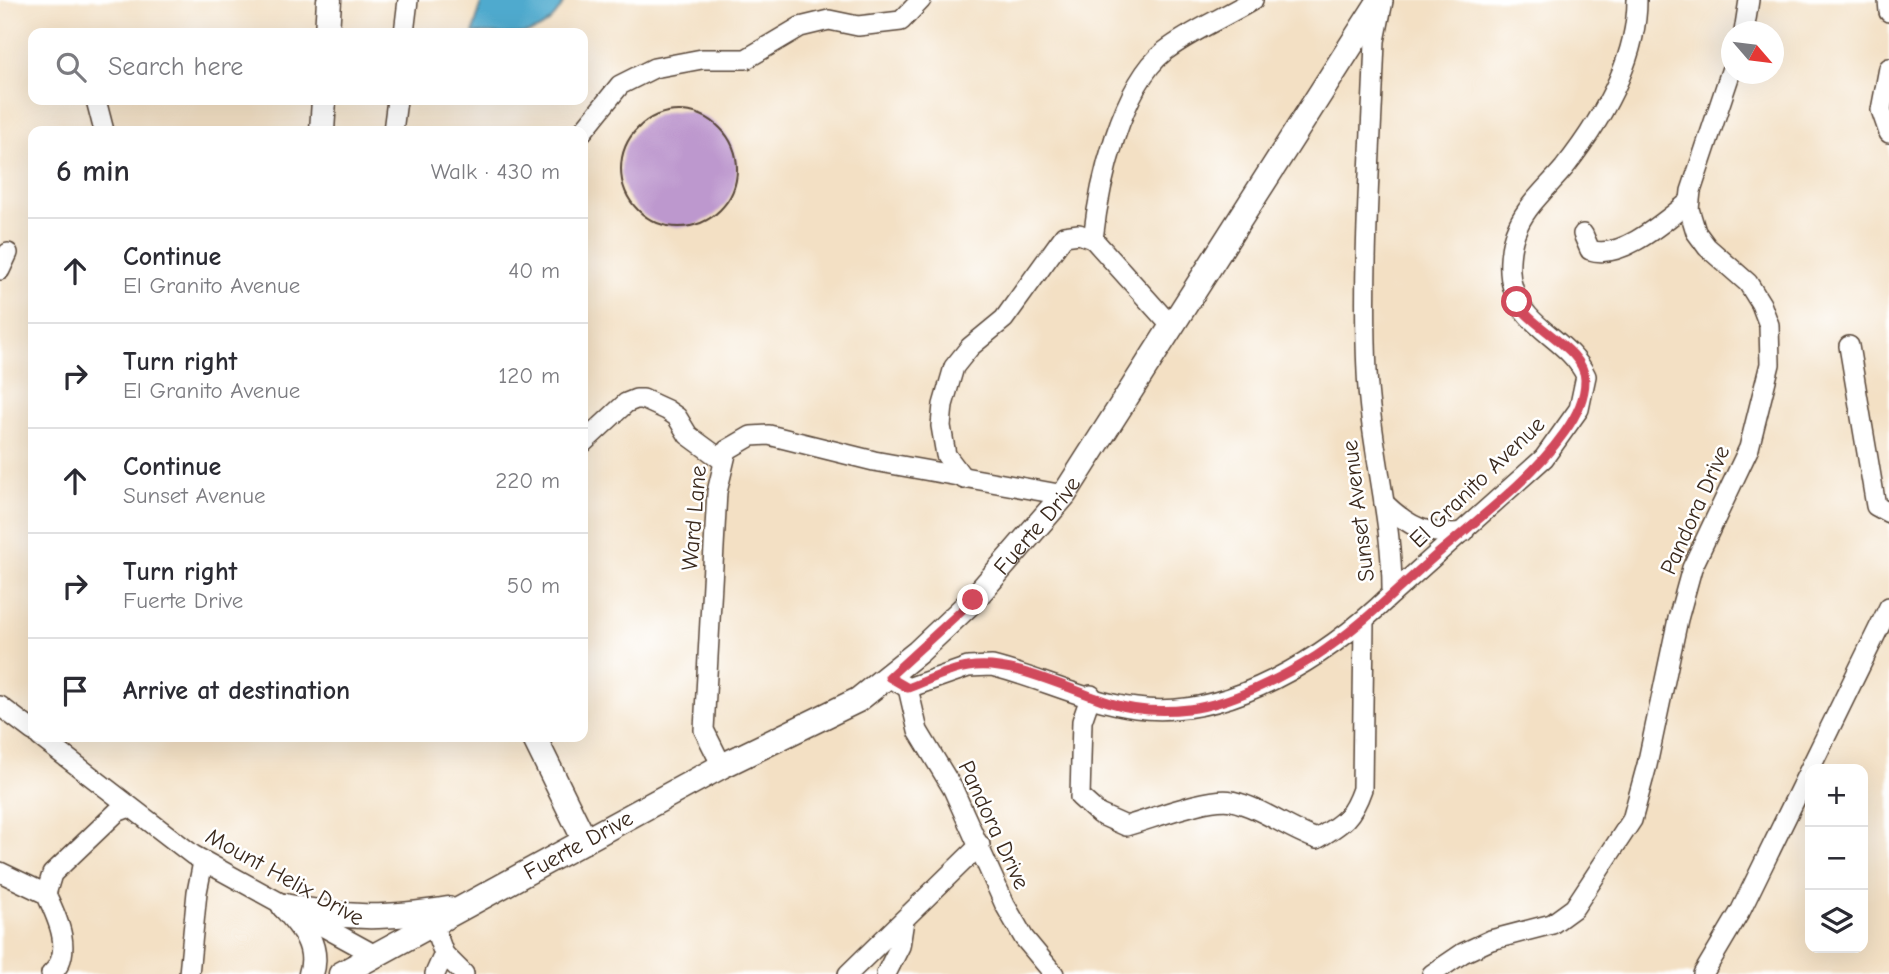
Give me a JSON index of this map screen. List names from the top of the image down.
{
  "streets": {
    "main road": ["Fuerte Drive"],
    "street": [
      "El Granito Avenue",
      "Pandora Drive",
      "Sunset Avenue",
      "Ward Lane",
      "Mount Helix Drive"
    ]
  },
  "crossings": [
    ["El Granito Avenue", "Sunset Avenue"],
    ["Pandora Drive", "Sunset Avenue"],
    ["Pandora Drive", "Fuerte Drive"],
    ["Sunset Avenue", "Fuerte Drive"],
    ["Ward Lane", "Fuerte Drive"],
    ["Fuerte Drive", "Mount Helix Drive"]
  ],
  "north": "bottom right",
  "page": {
    "search": "Search here",
    "heading": ["6 min", "Walk · 430 m"],
    "list": [
      ["Continue", "El Granito Avenue", "40 m"],
      ["Turn right", "El Granito Avenue", "120 m"],
      ["Continue", "Sunset Avenue", "220 m"],
      ["Turn right", "Fuerte Drive", "50 m"],
      "Arrive at destination"
    ],
    "map_buttons": ["+", "−"]
  }
}
